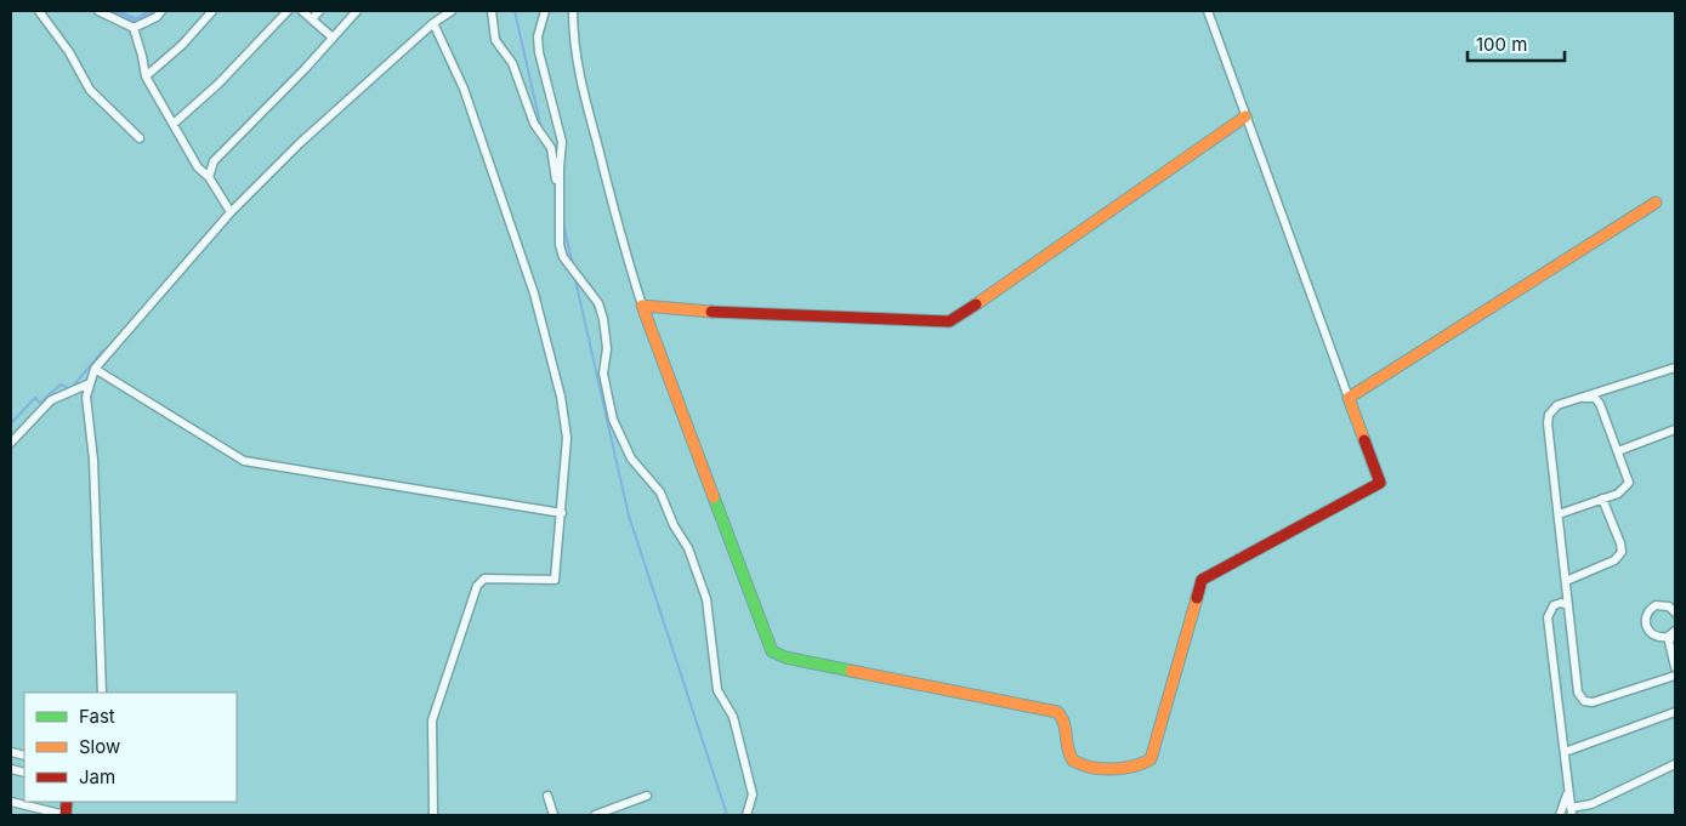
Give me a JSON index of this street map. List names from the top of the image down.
{
  "legend": ["Fast", "Slow", "Jam"],
  "scale_bar": "100 m"
}
